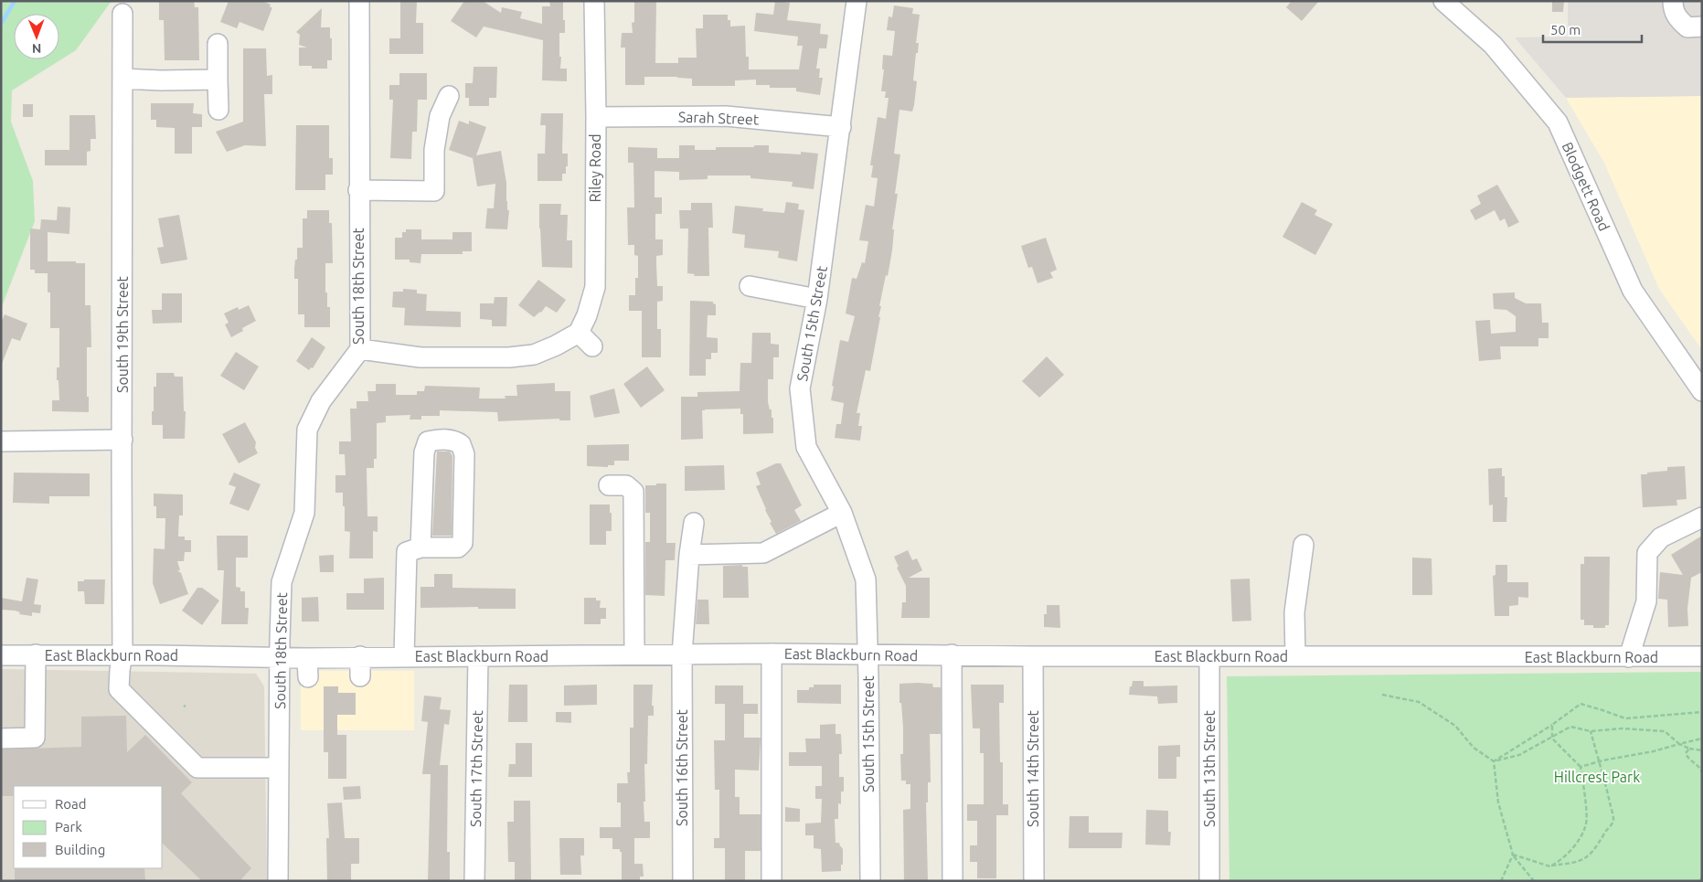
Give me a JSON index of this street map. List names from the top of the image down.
{
  "streets": {
    "street": [
      "Sarah Street",
      "Riley Road",
      "Blodgett Road",
      "South 18th Street",
      "South 15th Street",
      "South 19th Street",
      "East Blackburn Road",
      "South 16th Street",
      "South 17th Street",
      "South 14th Street",
      "South 13th Street"
    ]
  },
  "crossings": [
    ["Sarah Street", "Riley Road"],
    ["Sarah Street", "South 15th Street"],
    ["South 18th Street", "South 19th Street"],
    ["South 18th Street", "East Blackburn Road"],
    ["South 15th Street", "East Blackburn Road"],
    ["South 19th Street", "East Blackburn Road"],
    ["East Blackburn Road", "South 16th Street"],
    ["East Blackburn Road", "South 17th Street"],
    ["East Blackburn Road", "South 14th Street"],
    ["East Blackburn Road", "South 13th Street"]
  ],
  "parks": ["Hillcrest Park"],
  "legend": ["Road", "Park", "Building"],
  "scale_bar": "50 m",
  "north": "bottom"
}
